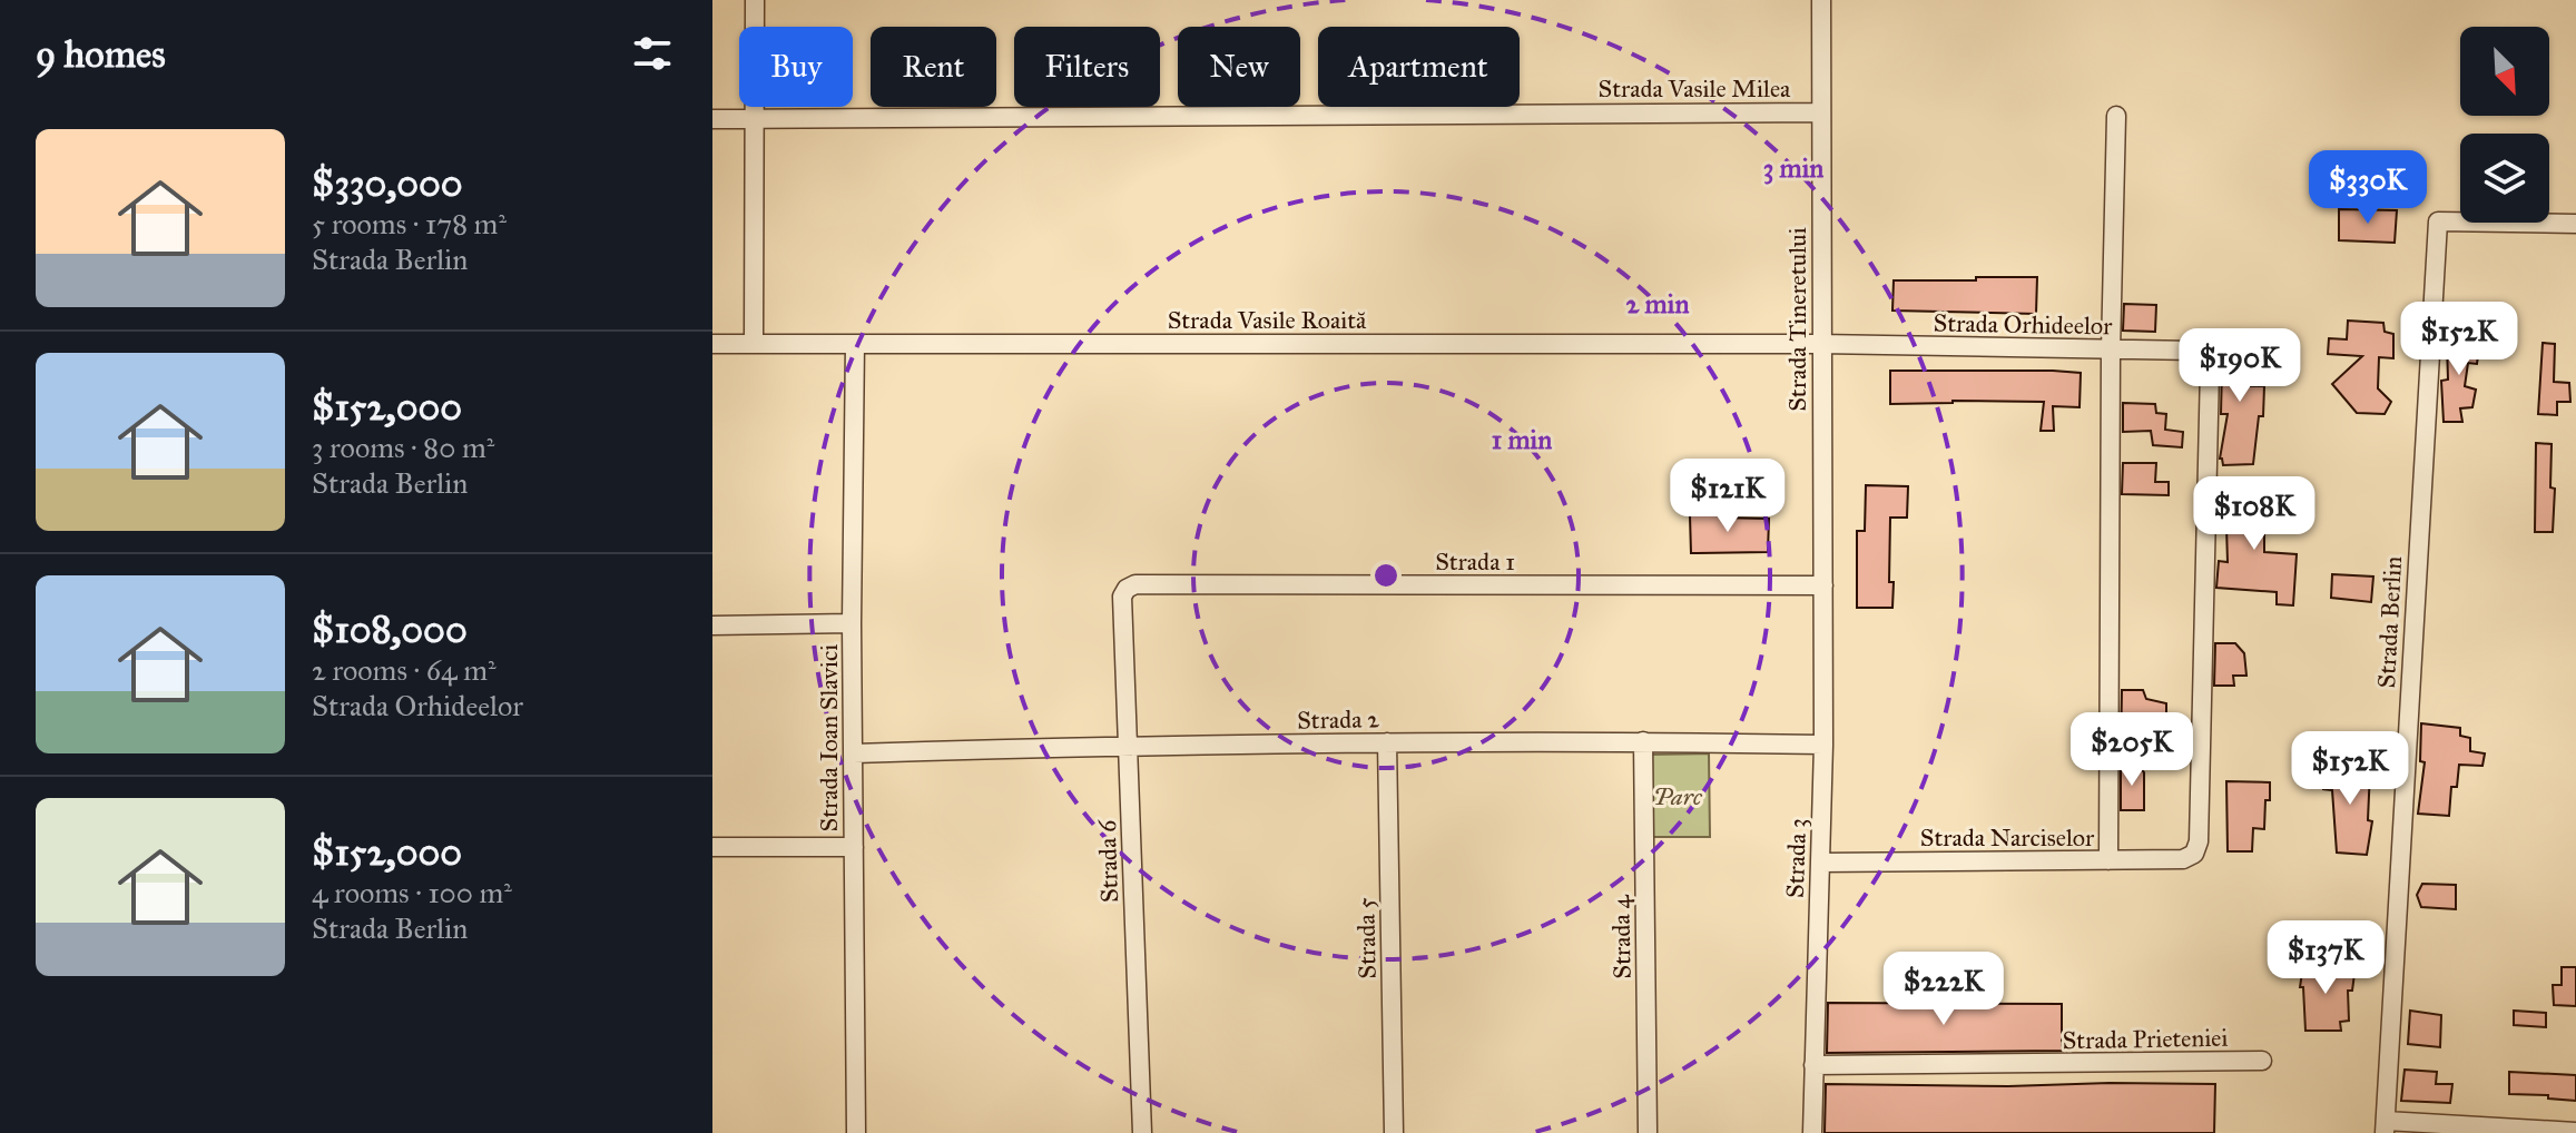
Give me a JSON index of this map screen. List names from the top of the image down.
{
  "streets": {
    "street": [
      "Strada Vasile Milea",
      "Strada Vasile Roaită",
      "Strada Tineretului",
      "Strada Orhideelor",
      "Strada 1",
      "Strada Berlin",
      "Strada 2",
      "Strada Ioan Slavici",
      "Strada Narciselor",
      "Strada 3",
      "Strada 6",
      "Strada 4",
      "Strada 5",
      "Strada Prieteniei"
    ]
  },
  "crossings": [
    ["Strada Vasile Milea", "Strada Tineretului"],
    ["Strada Vasile Roaită", "Strada Tineretului"],
    ["Strada Vasile Roaită", "Strada Orhideelor"],
    ["Strada Vasile Roaită", "Strada Ioan Slavici"],
    ["Strada Tineretului", "Strada Orhideelor"],
    ["Strada Tineretului", "Strada 1"],
    ["Strada Tineretului", "Strada 3"],
    ["Strada Orhideelor", "Strada Narciselor"],
    ["Strada 1", "Strada 3"],
    ["Strada 1", "Strada 6"],
    ["Strada 2", "Strada Ioan Slavici"],
    ["Strada 2", "Strada 3"],
    ["Strada 2", "Strada 6"],
    ["Strada 2", "Strada 4"],
    ["Strada 2", "Strada 5"],
    ["Strada Narciselor", "Strada 3"],
    ["Strada 3", "Strada Prieteniei"]
  ],
  "parks": ["Parc"],
  "north": "bottom right",
  "page": {
    "heading": "9 homes",
    "chip": [
      "Buy",
      "Rent",
      "Filters",
      "New",
      "Apartment"
    ],
    "list": [
      {
        "name": "$330,000",
        "note": "5 rooms · 178 m² · Strada Berlin"
      },
      {
        "name": "$152,000",
        "note": "3 rooms · 80 m² · Strada Berlin"
      },
      {
        "name": "$108,000",
        "note": "2 rooms · 64 m² · Strada Orhideelor"
      },
      {
        "name": "$152,000",
        "note": "4 rooms · 100 m² · Strada Berlin"
      }
    ],
    "price": [
      "$330K",
      "$152K",
      "$190K",
      "$121K",
      "$108K",
      "$205K",
      "$152K",
      "$137K",
      "$222K"
    ]
  },
  "rings": ["3 min", "2 min", "1 min"]
}
